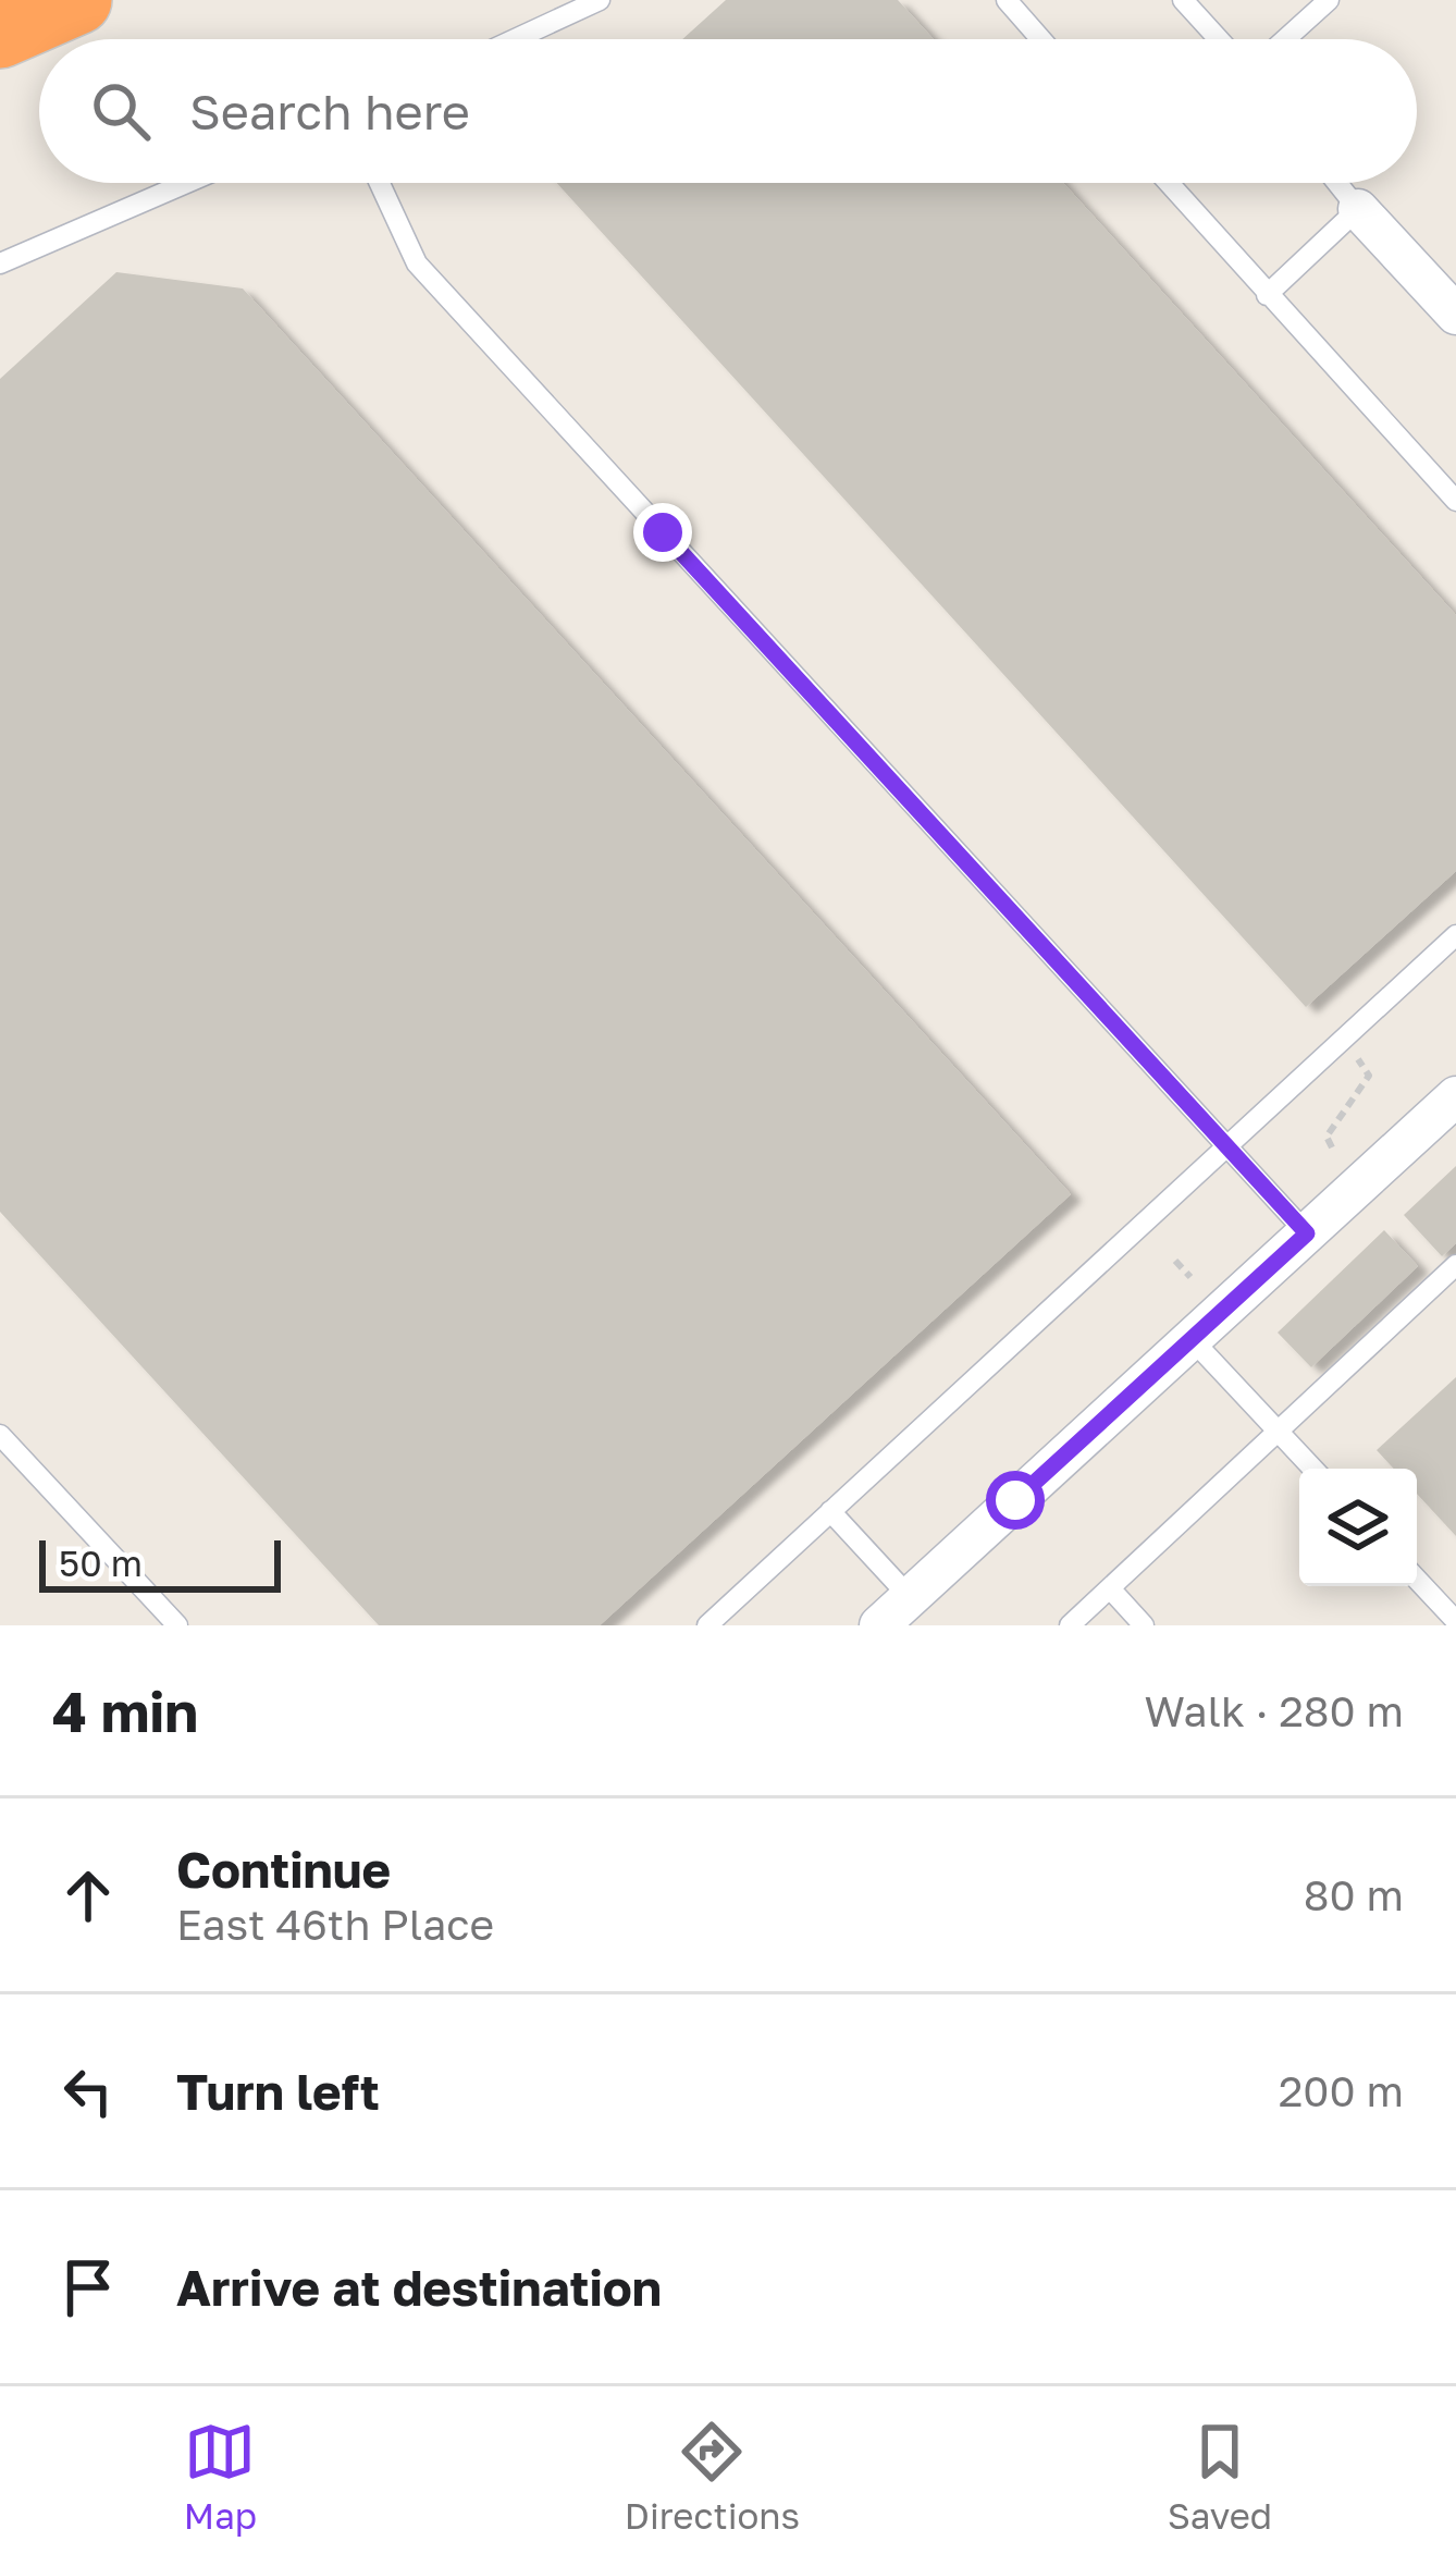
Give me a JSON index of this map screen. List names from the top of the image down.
{
  "scale_bar": "50 m",
  "page": {
    "search": "Search here",
    "scale": "50 m",
    "heading": ["4 min", "Walk · 280 m"],
    "list": [
      ["Continue", "East 46th Place", "80 m"],
      ["Turn left", "200 m"],
      "Arrive at destination"
    ],
    "nav": ["Map", "Directions", "Saved"]
  }
}
